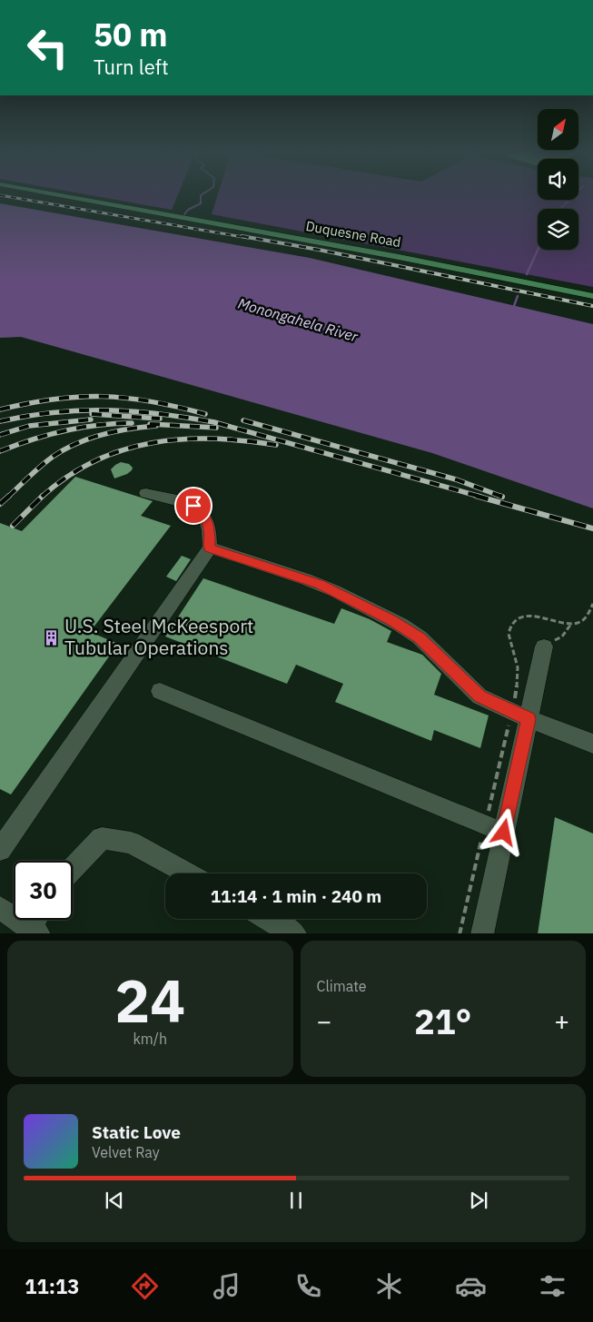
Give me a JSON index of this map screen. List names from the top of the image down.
{
  "streets": {
    "main road": ["Duquesne Road"]
  },
  "water": ["Monongahela River"],
  "places": {
    "building": ["U.S. Steel McKeesport Tubular Operations"]
  },
  "north": "top right",
  "page": {
    "turn": ["50 m", "Turn left"],
    "limit": "30",
    "trip": "11:14 · 1 min · 240 m",
    "tile": [
      ["24", "km/h"],
      "Climate"
    ],
    "heat": ["−", "21°", "+"],
    "song": ["Static Love", "Velvet Ray"],
    "tabs": "11:13"
  }
}
